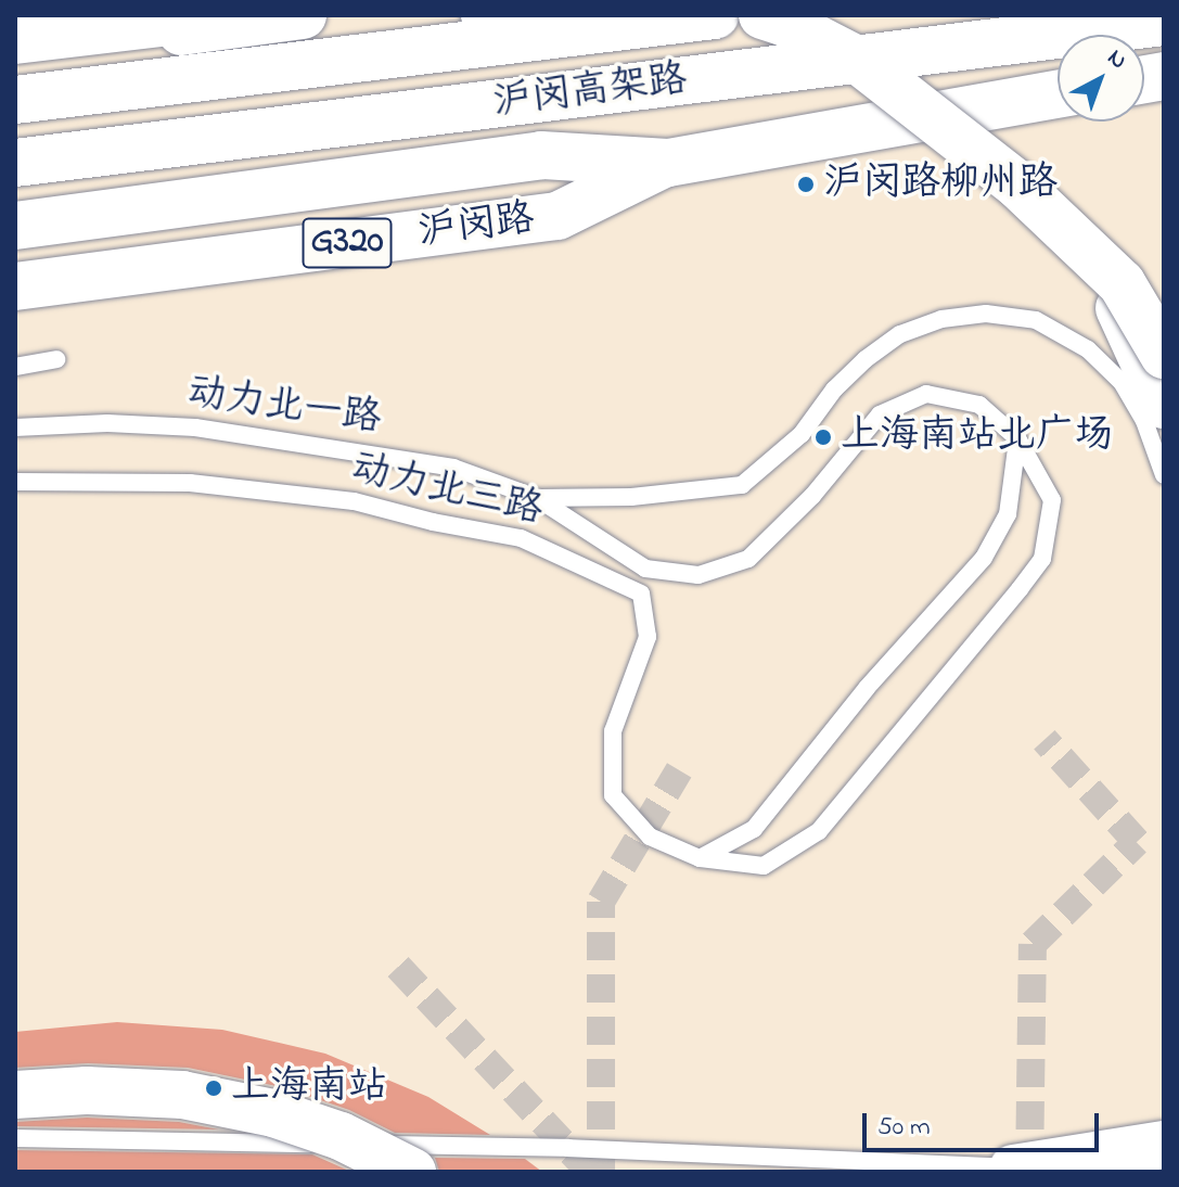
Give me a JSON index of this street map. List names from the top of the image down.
{
  "streets": {
    "main road": ["沪闵高架路", "沪闵路", "G320"],
    "lane": ["动力北一路", "动力北三路"]
  },
  "places": ["沪闵路柳州路", "上海南站北广场", "上海南站"],
  "scale_bar": "50 m",
  "north": "top right"
}
